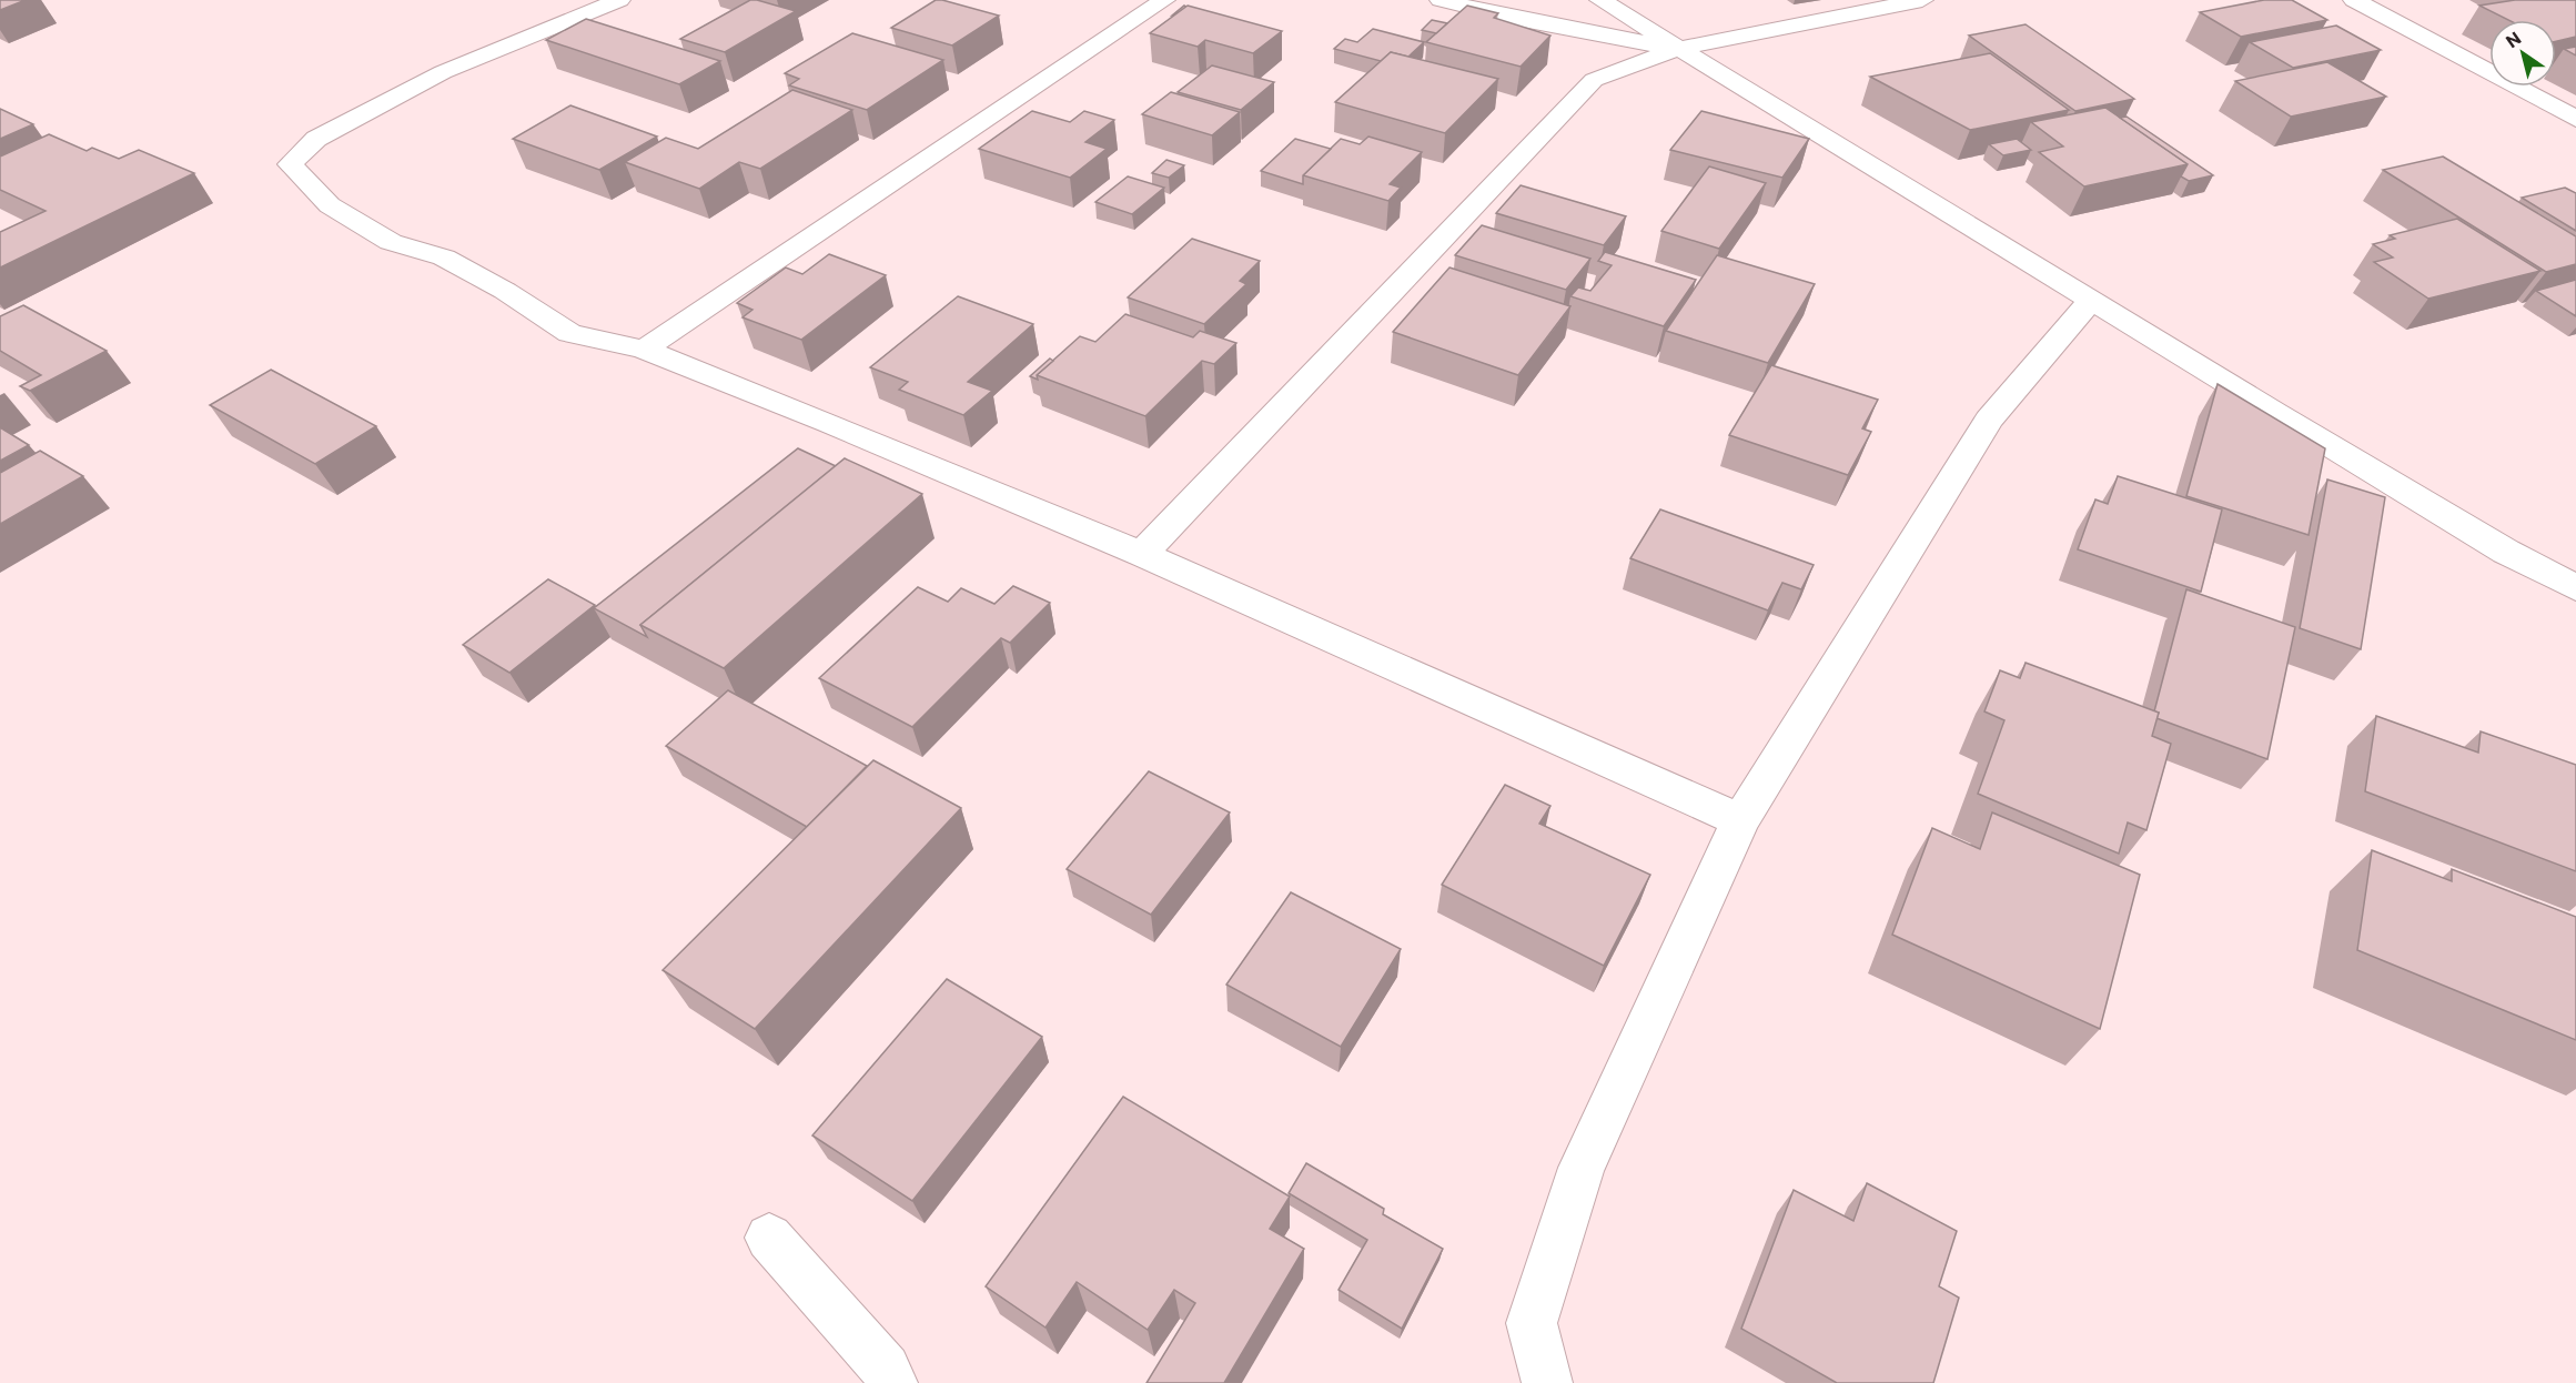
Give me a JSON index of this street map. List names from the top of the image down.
{
  "north": "top left"
}
